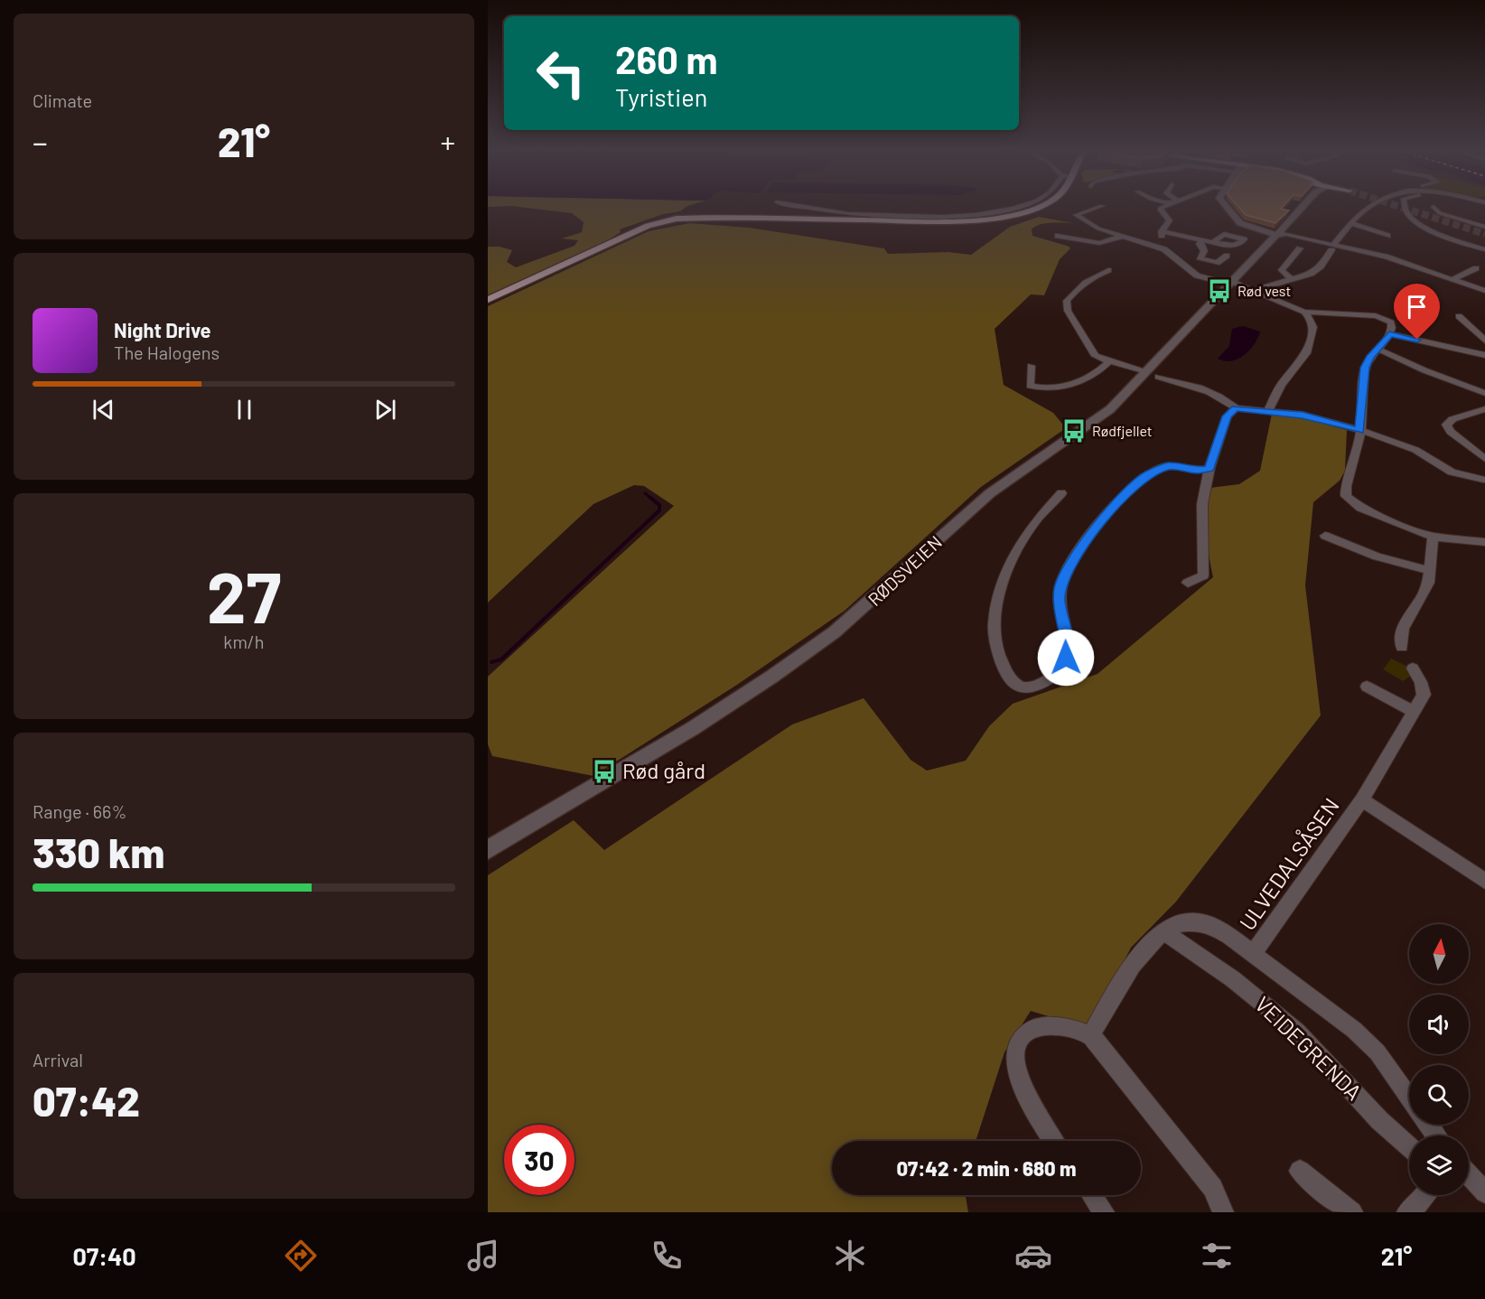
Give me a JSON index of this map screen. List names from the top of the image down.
{
  "streets": {
    "street": ["RØDSVEIEN", "ULVEDALSÅSEN", "VEIDEGRENDA"]
  },
  "crossings": [
    ["ULVEDALSÅSEN", "VEIDEGRENDA"]
  ],
  "places": {
    "bus stop": ["Rød vest", "Rødfjellet", "Rød gård"]
  },
  "north": "top",
  "page": {
    "tile": [
      "Climate",
      ["27", "km/h"],
      ["Range · 66%", "330 km"],
      ["Arrival", "07:42"]
    ],
    "turn": ["260 m", "Tyristien"],
    "heat": ["−", "21°", "+"],
    "song": ["Night Drive", "The Halogens"],
    "limit": "30",
    "trip": "07:42 · 2 min · 680 m",
    "tabs": ["07:40", "21°"]
  }
}
